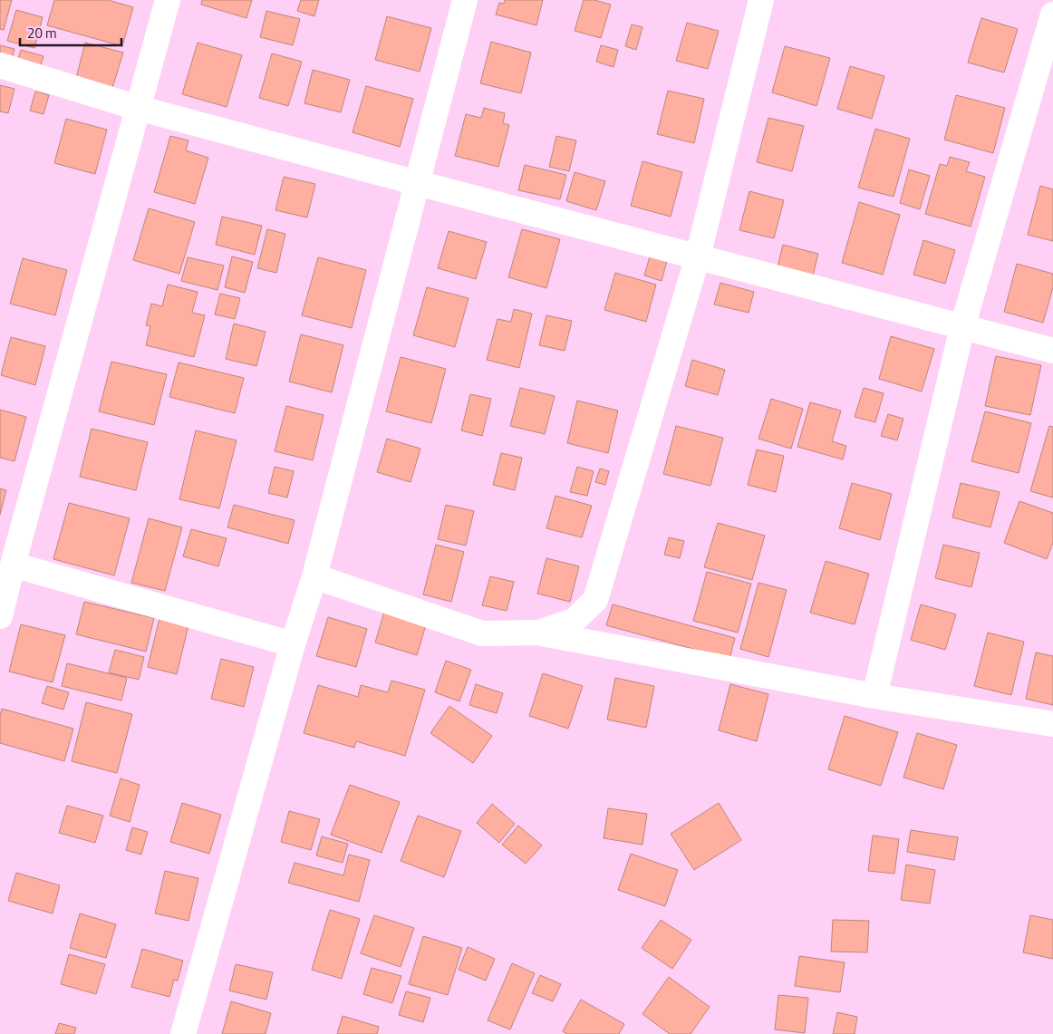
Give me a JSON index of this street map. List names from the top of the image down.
{
  "scale_bar": "20 m"
}
